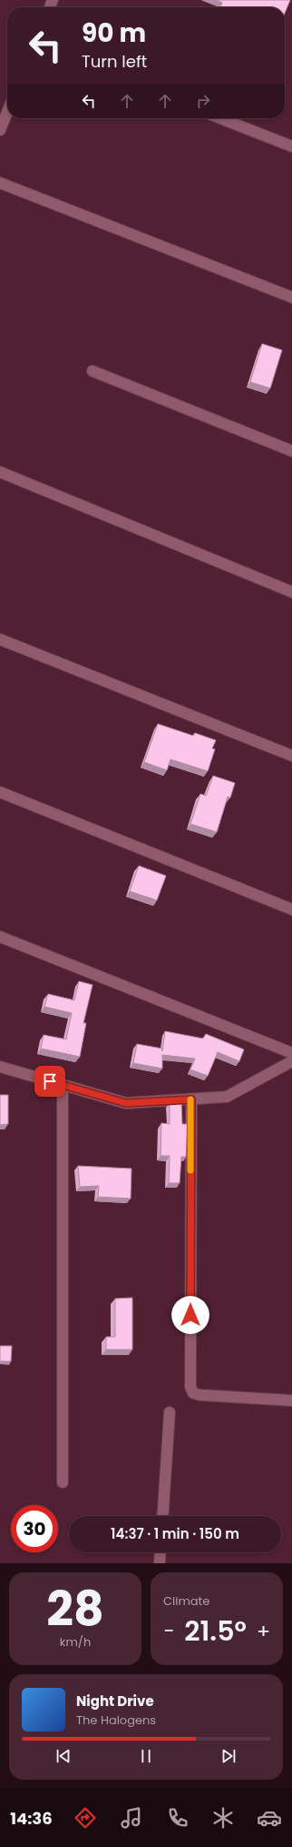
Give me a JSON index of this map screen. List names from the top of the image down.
{
  "page": {
    "turn": ["90 m", "Turn left"],
    "limit": "30",
    "trip": "14:37 · 1 min · 150 m",
    "tile": [
      ["28", "km/h"],
      "Climate"
    ],
    "heat": ["−", "21.5°", "+"],
    "song": ["Night Drive", "The Halogens"],
    "tabs": "14:36"
  }
}
